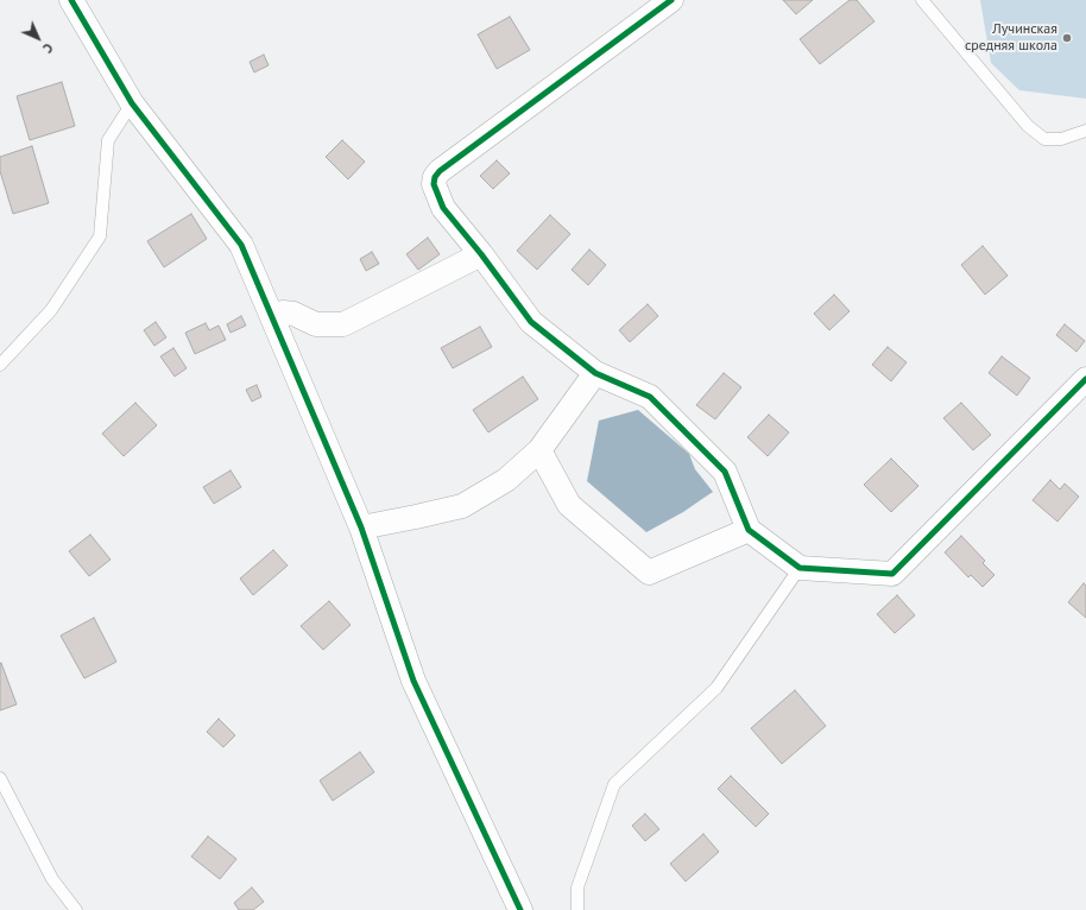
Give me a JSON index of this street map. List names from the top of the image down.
{
  "places": ["Лучинская средняя школа"],
  "north": "bottom right"
}
